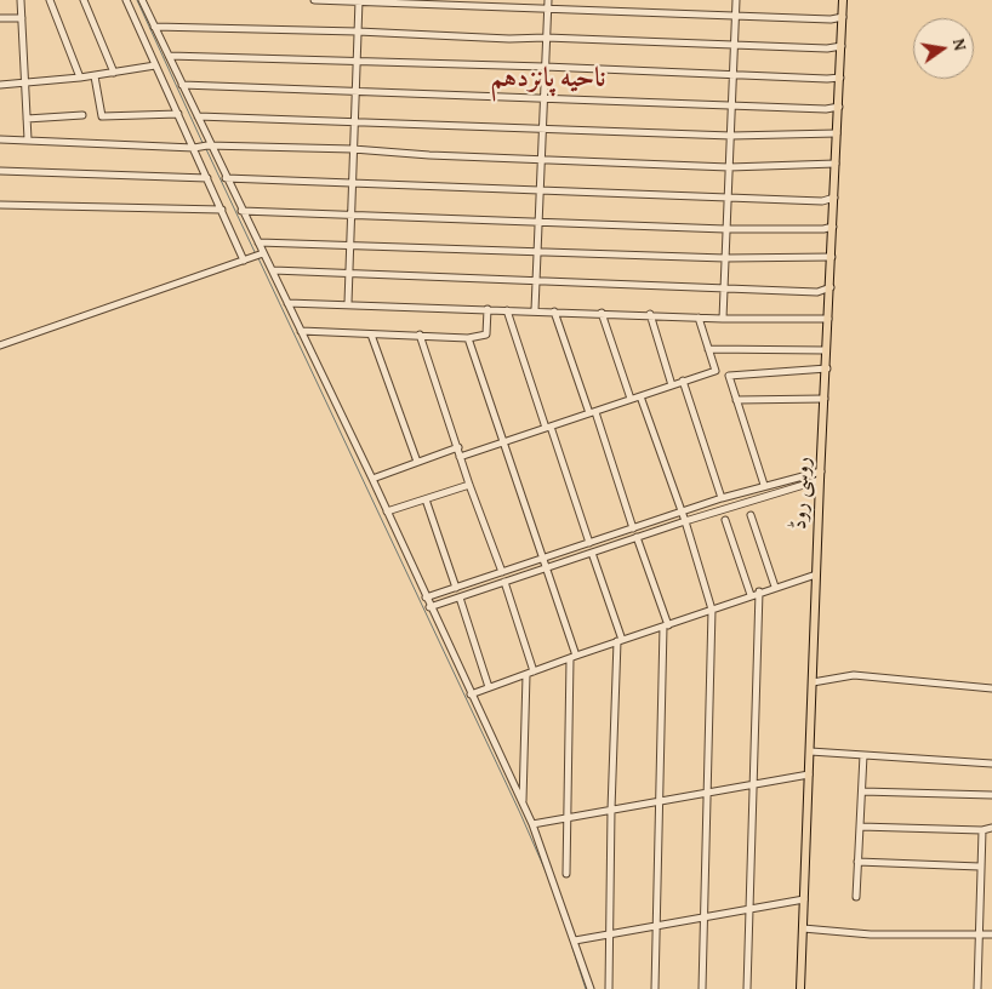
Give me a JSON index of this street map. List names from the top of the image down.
{
  "streets": {
    "main road": ["روسی روڈ"]
  },
  "districts": ["ناحیه پانزدهم"],
  "north": "right"
}
